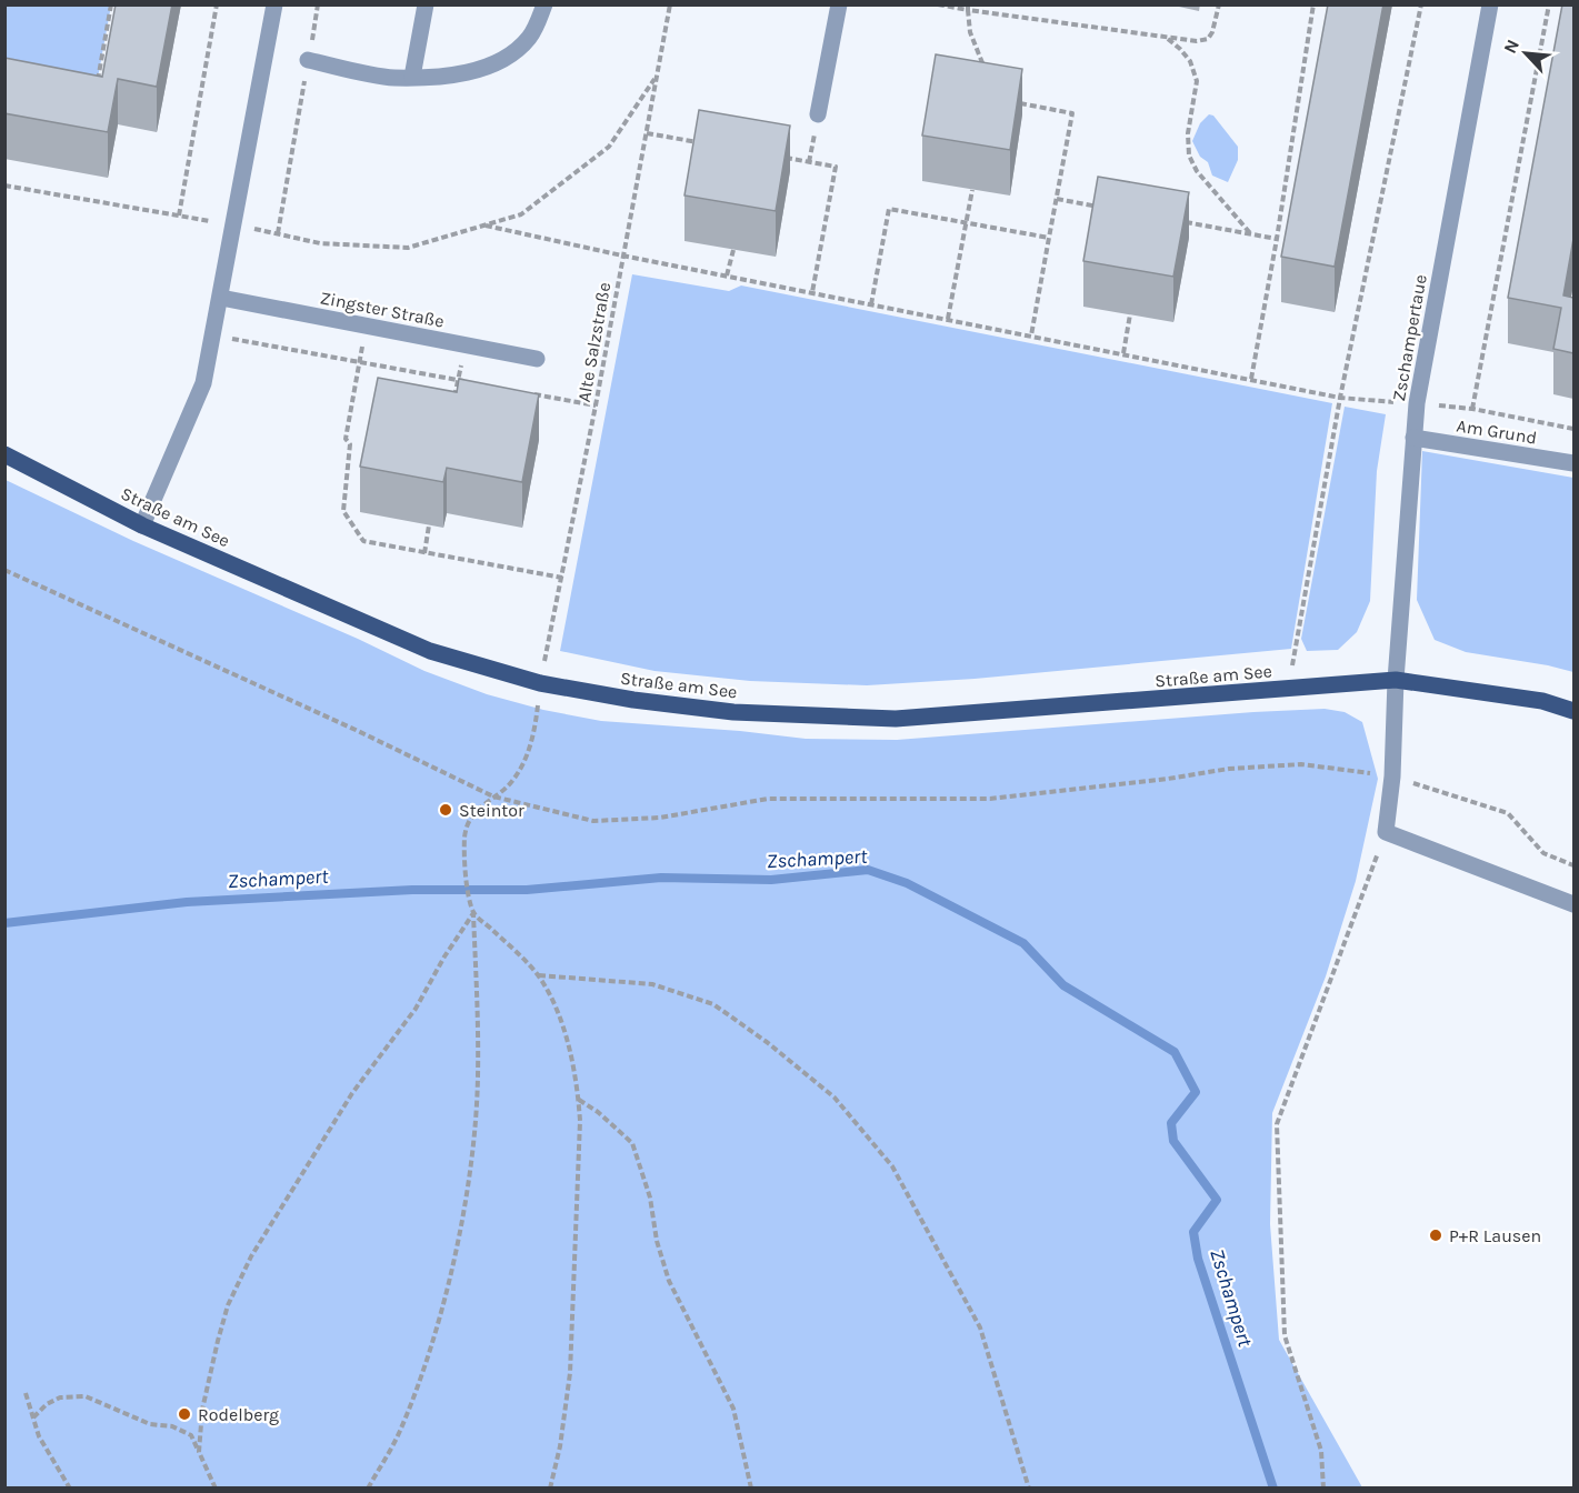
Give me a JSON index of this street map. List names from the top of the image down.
{
  "streets": {
    "main road": ["Straße am See"],
    "street": ["Zingster Straße", "Zschampertaue", "Am Grund"],
    "path": ["Alte Salzstraße"]
  },
  "crossings": [
    ["Zschampertaue", "Am Grund"],
    ["Zschampertaue", "Straße am See"],
    ["Alte Salzstraße", "Straße am See"]
  ],
  "water": ["Zschampert"],
  "places": ["Steintor", "P+R Lausen", "Rodelberg"],
  "north": "top left"
}
